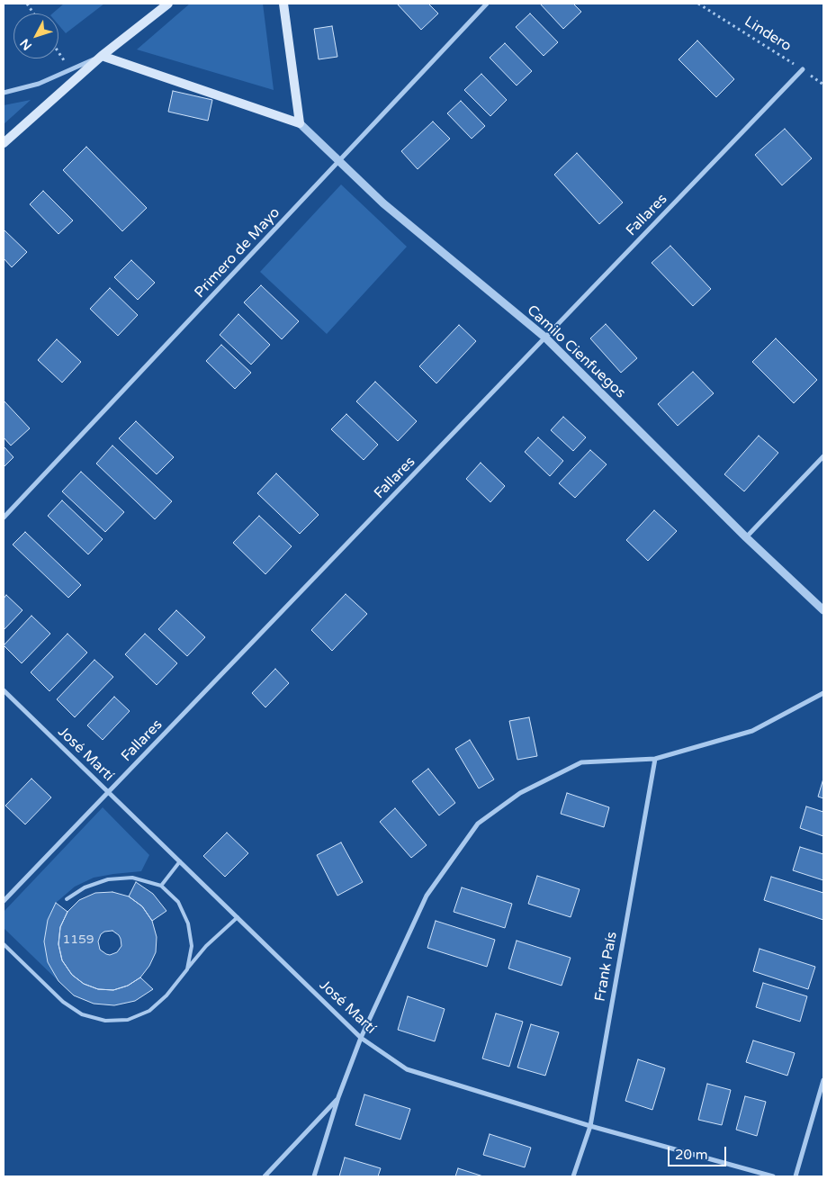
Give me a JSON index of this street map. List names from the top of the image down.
{
  "streets": {
    "street": [
      "Fallares",
      "Primero de Mayo",
      "Camilo Cienfuegos",
      "José Martí",
      "Frank País"
    ],
    "path": ["Lindero"]
  },
  "crossings": [
    ["Lindero", "Fallares"],
    ["Fallares", "Camilo Cienfuegos"],
    ["Fallares", "José Martí"],
    ["Primero de Mayo", "Camilo Cienfuegos"],
    ["José Martí", "Frank País"]
  ],
  "house_numbers": ["1159"],
  "scale_bar": "20 m",
  "north": "bottom left"
}
